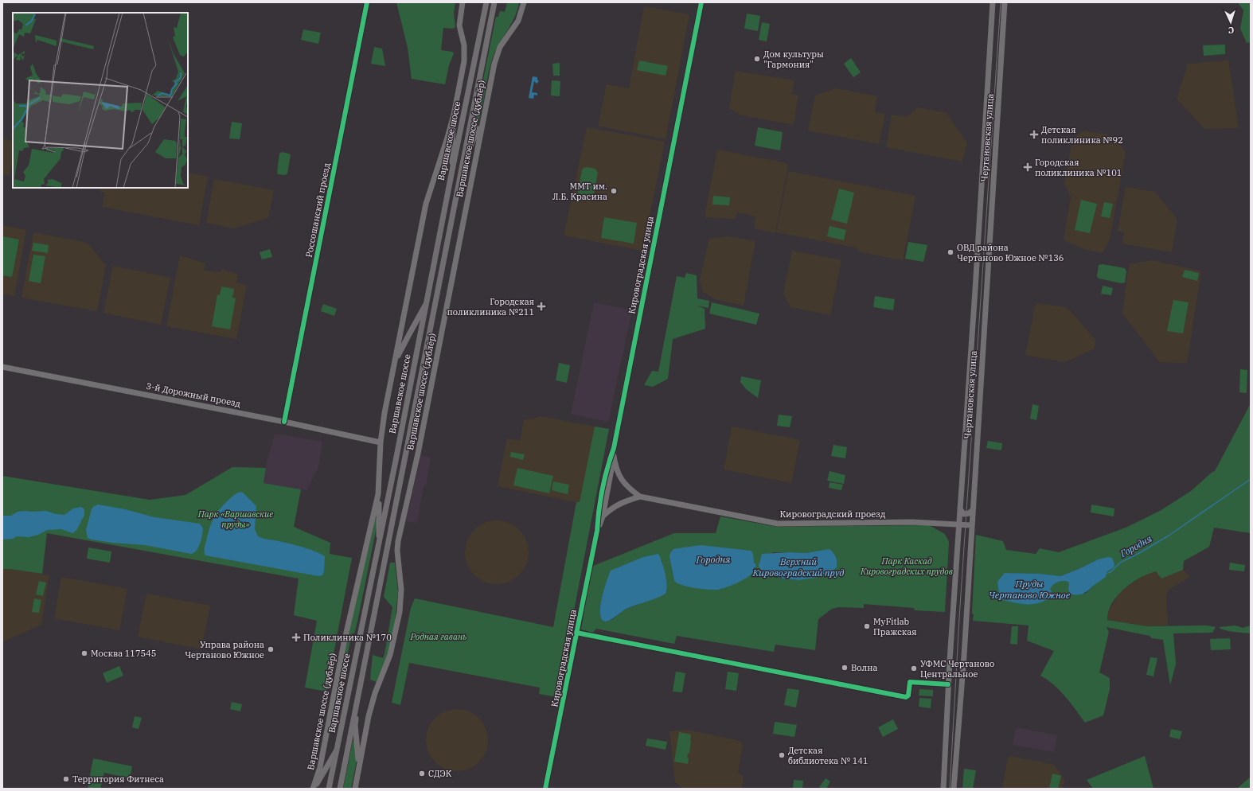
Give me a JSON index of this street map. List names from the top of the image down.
{
  "streets": {
    "main road": [
      "Чертановская улица",
      "Варшавское шоссе (дублёр)",
      "Варшавское шоссе",
      "Кировоградская улица",
      "3-й Дорожный проезд",
      "Кировоградский проезд"
    ],
    "street": ["Россошанский проезд"]
  },
  "crossings": [
    ["Чертановская улица", "Кировоградский проезд"],
    ["Варшавское шоссе (дублёр)", "3-й Дорожный проезд"],
    ["Россошанский проезд", "3-й Дорожный проезд"]
  ],
  "water": ["Городня", "Верхний Кировоградский пруд", "Пруды Чертаново Южное"],
  "parks": ["Парк «Варшавские пруды»", "Парк Каскад Кировоградских прудов", "Родная гавань"],
  "places": {
    "other": [
      "Дом культуры \"Гармония\"",
      "ММТ им. Л.Б. Красина",
      "ОВД района Чертаново Южное №136",
      "MyFitlab Пражская",
      "Управа района Чертаново Южное",
      "Москва 117545",
      "Волна",
      "УФМС Чертаново Центральное",
      "Детская библиотека № 141",
      "СДЭК",
      "Территория Фитнеса"
    ],
    "health": [
      "Детская поликлиника №92",
      "Городская поликлиника №101",
      "Городская поликлиника №211",
      "Поликлиника №170"
    ]
  },
  "north": "bottom"
}
